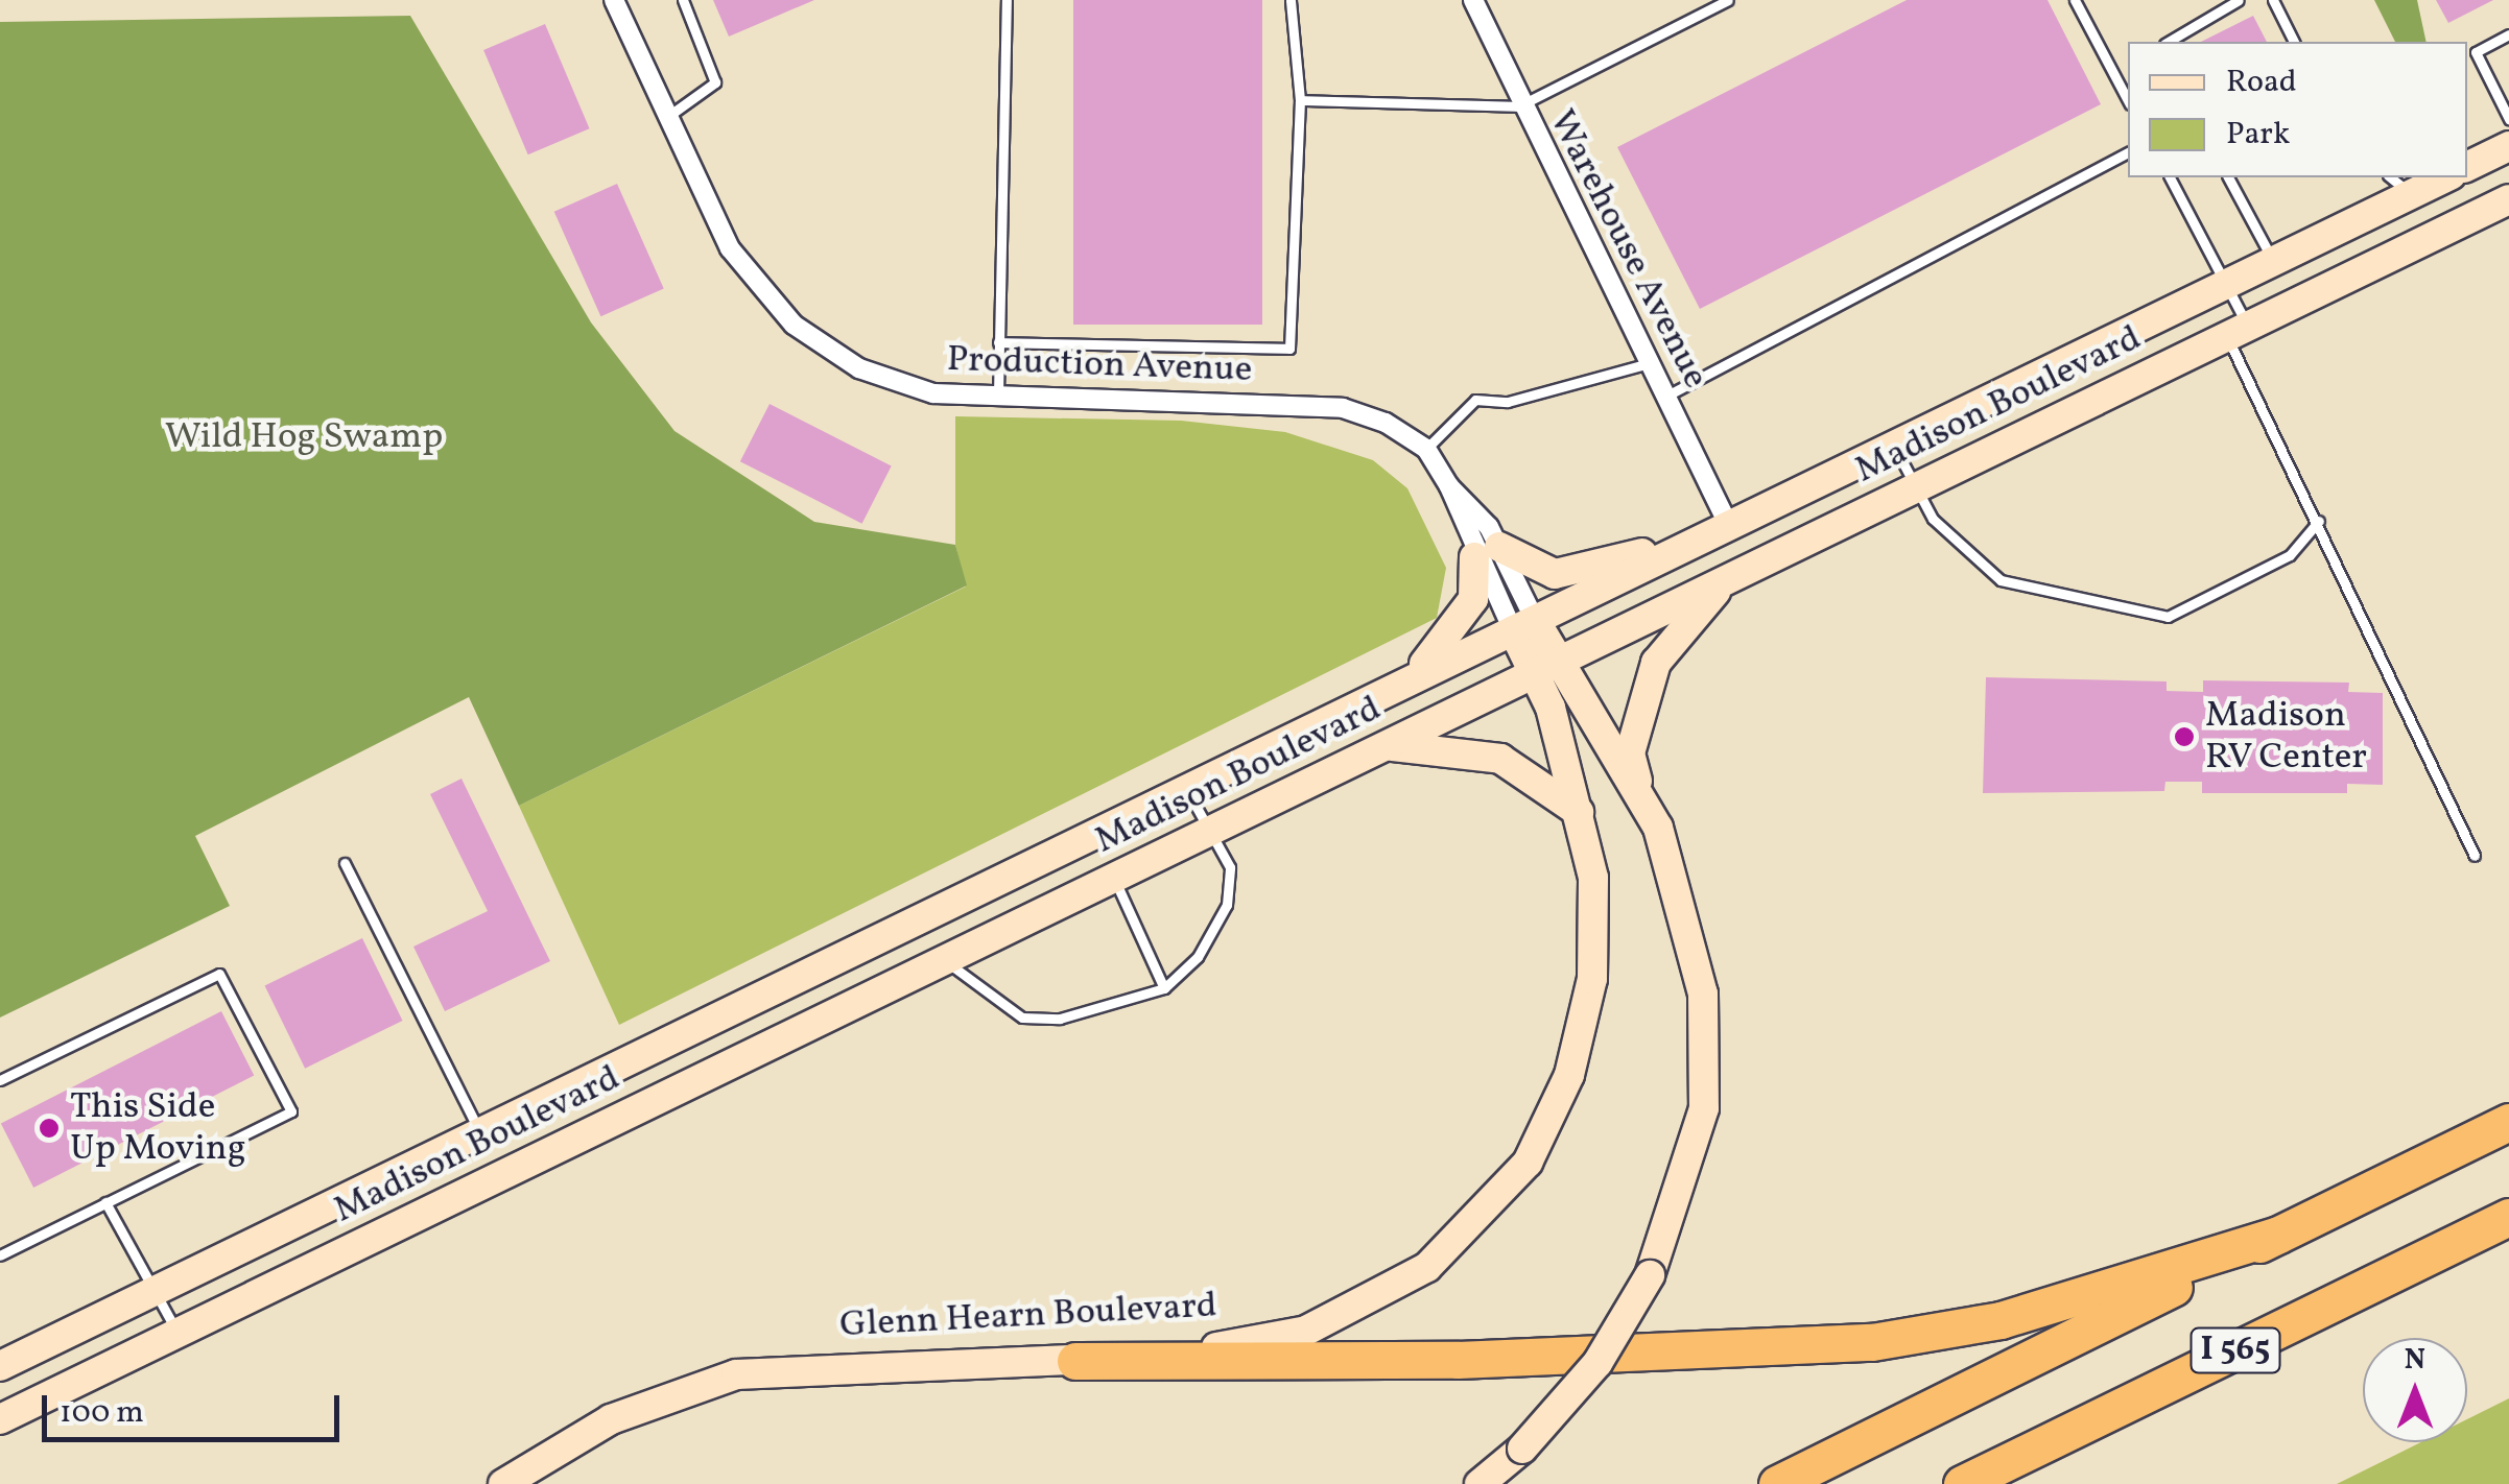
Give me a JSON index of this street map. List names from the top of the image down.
{
  "streets": {
    "highway": ["I 565"],
    "main road": ["Madison Boulevard", "Glenn Hearn Boulevard"],
    "street": ["Warehouse Avenue", "Production Avenue"]
  },
  "crossings": [
    ["Warehouse Avenue", "Madison Boulevard"],
    ["Madison Boulevard", "Glenn Hearn Boulevard"]
  ],
  "parks": ["Wild Hog Swamp"],
  "places": ["Madison RV Center", "This Side Up Moving"],
  "legend": ["Road", "Park"],
  "scale_bar": "100 m",
  "north": "top"
}
